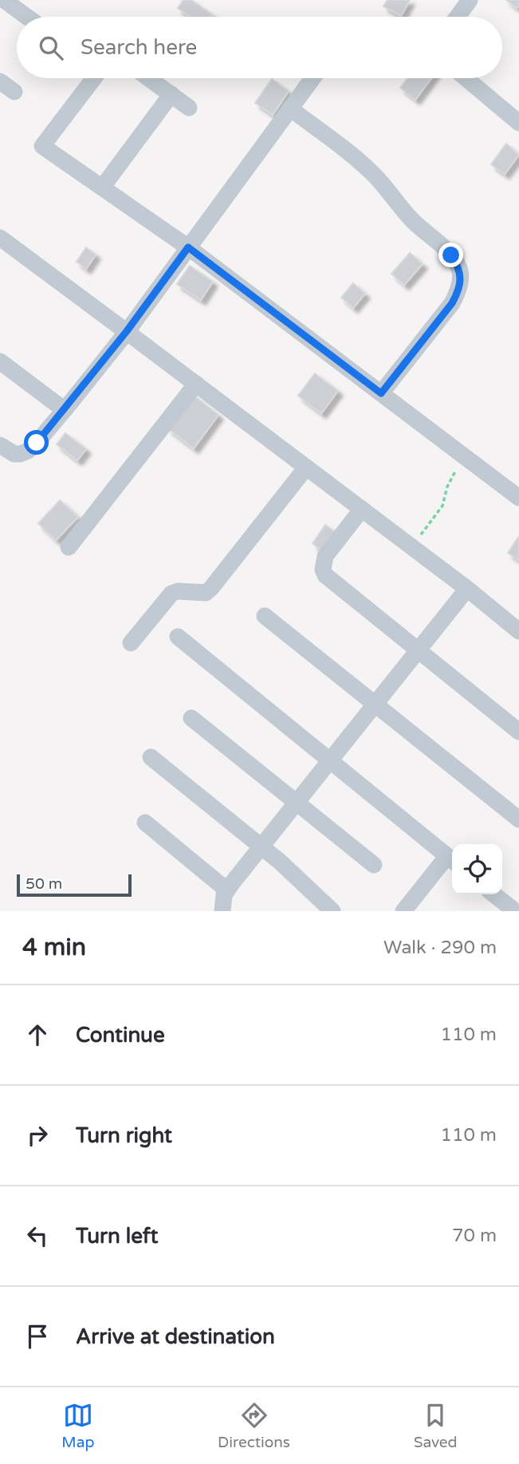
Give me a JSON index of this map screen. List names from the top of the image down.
{
  "scale_bar": "50 m",
  "page": {
    "search": "Search here",
    "scale": "50 m",
    "heading": ["4 min", "Walk · 290 m"],
    "list": [
      ["Continue", "110 m"],
      ["Turn right", "110 m"],
      ["Turn left", "70 m"],
      "Arrive at destination"
    ],
    "nav": ["Map", "Directions", "Saved"]
  }
}
